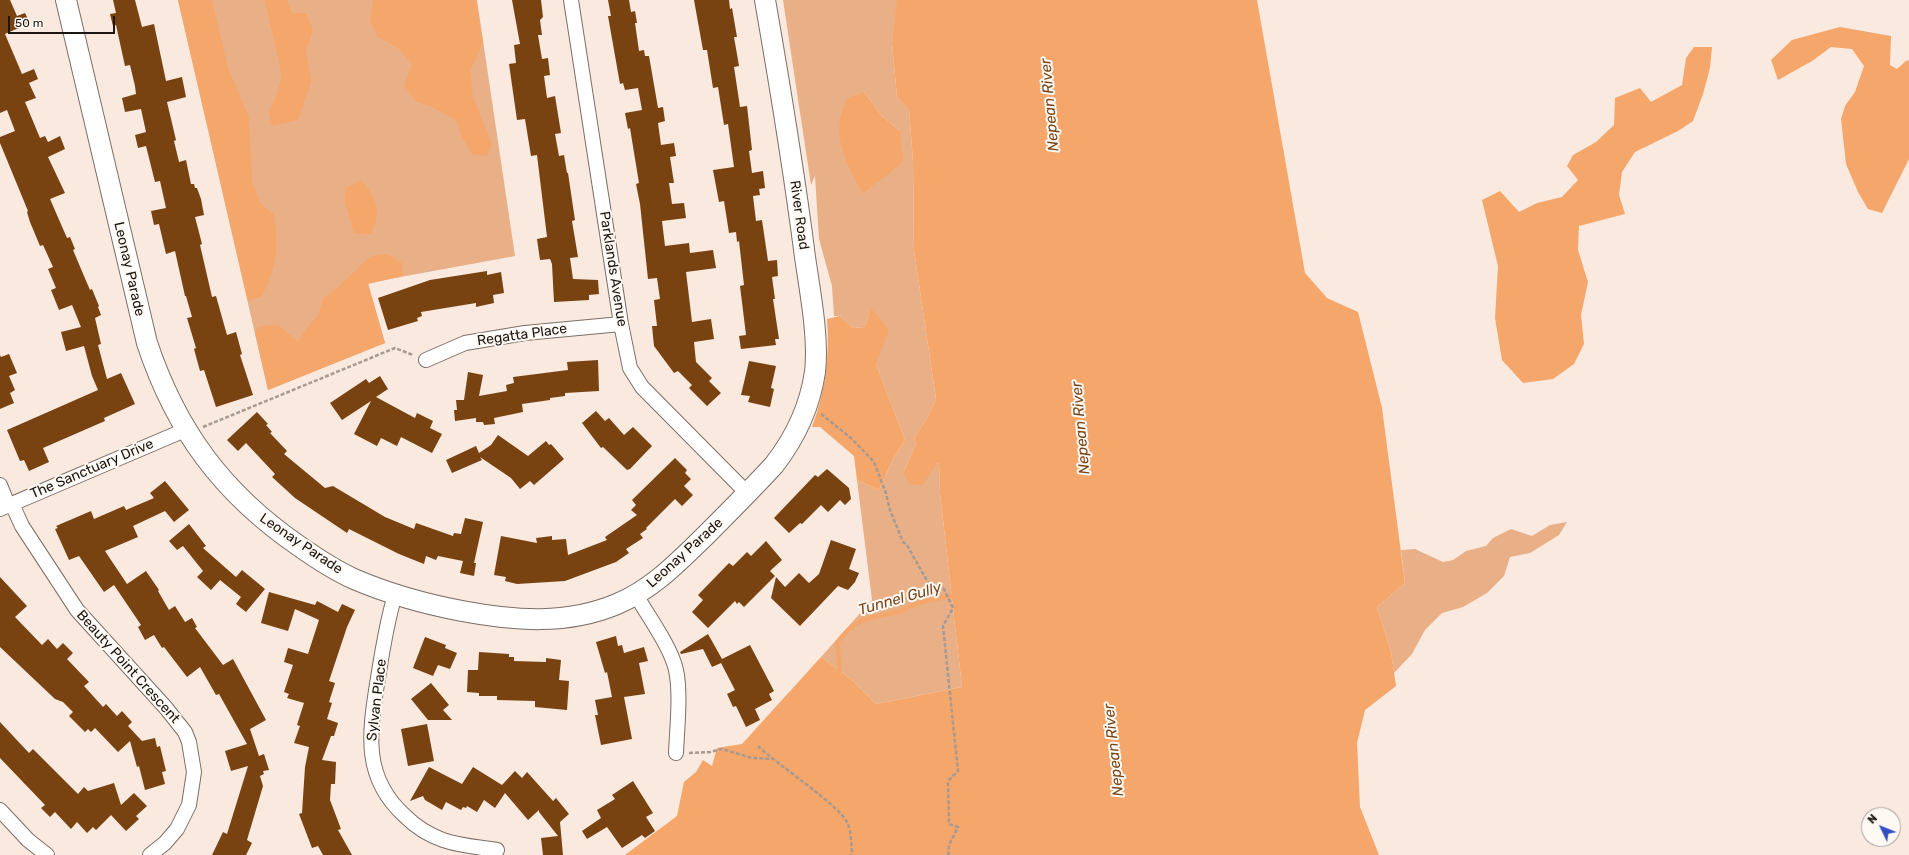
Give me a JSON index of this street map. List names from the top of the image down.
{
  "streets": {
    "street": [
      "River Road",
      "Leonay Parade",
      "Parklands Avenue",
      "Regatta Place",
      "The Sanctuary Drive",
      "Beauty Point Crescent",
      "Sylvan Place"
    ]
  },
  "crossings": [
    ["River Road", "Leonay Parade"],
    ["Leonay Parade", "Parklands Avenue"],
    ["Leonay Parade", "The Sanctuary Drive"],
    ["Leonay Parade", "Sylvan Place"],
    ["Parklands Avenue", "Regatta Place"],
    ["The Sanctuary Drive", "Beauty Point Crescent"]
  ],
  "water": ["Nepean River", "Tunnel Gully"],
  "scale_bar": "50 m",
  "north": "top left"
}
